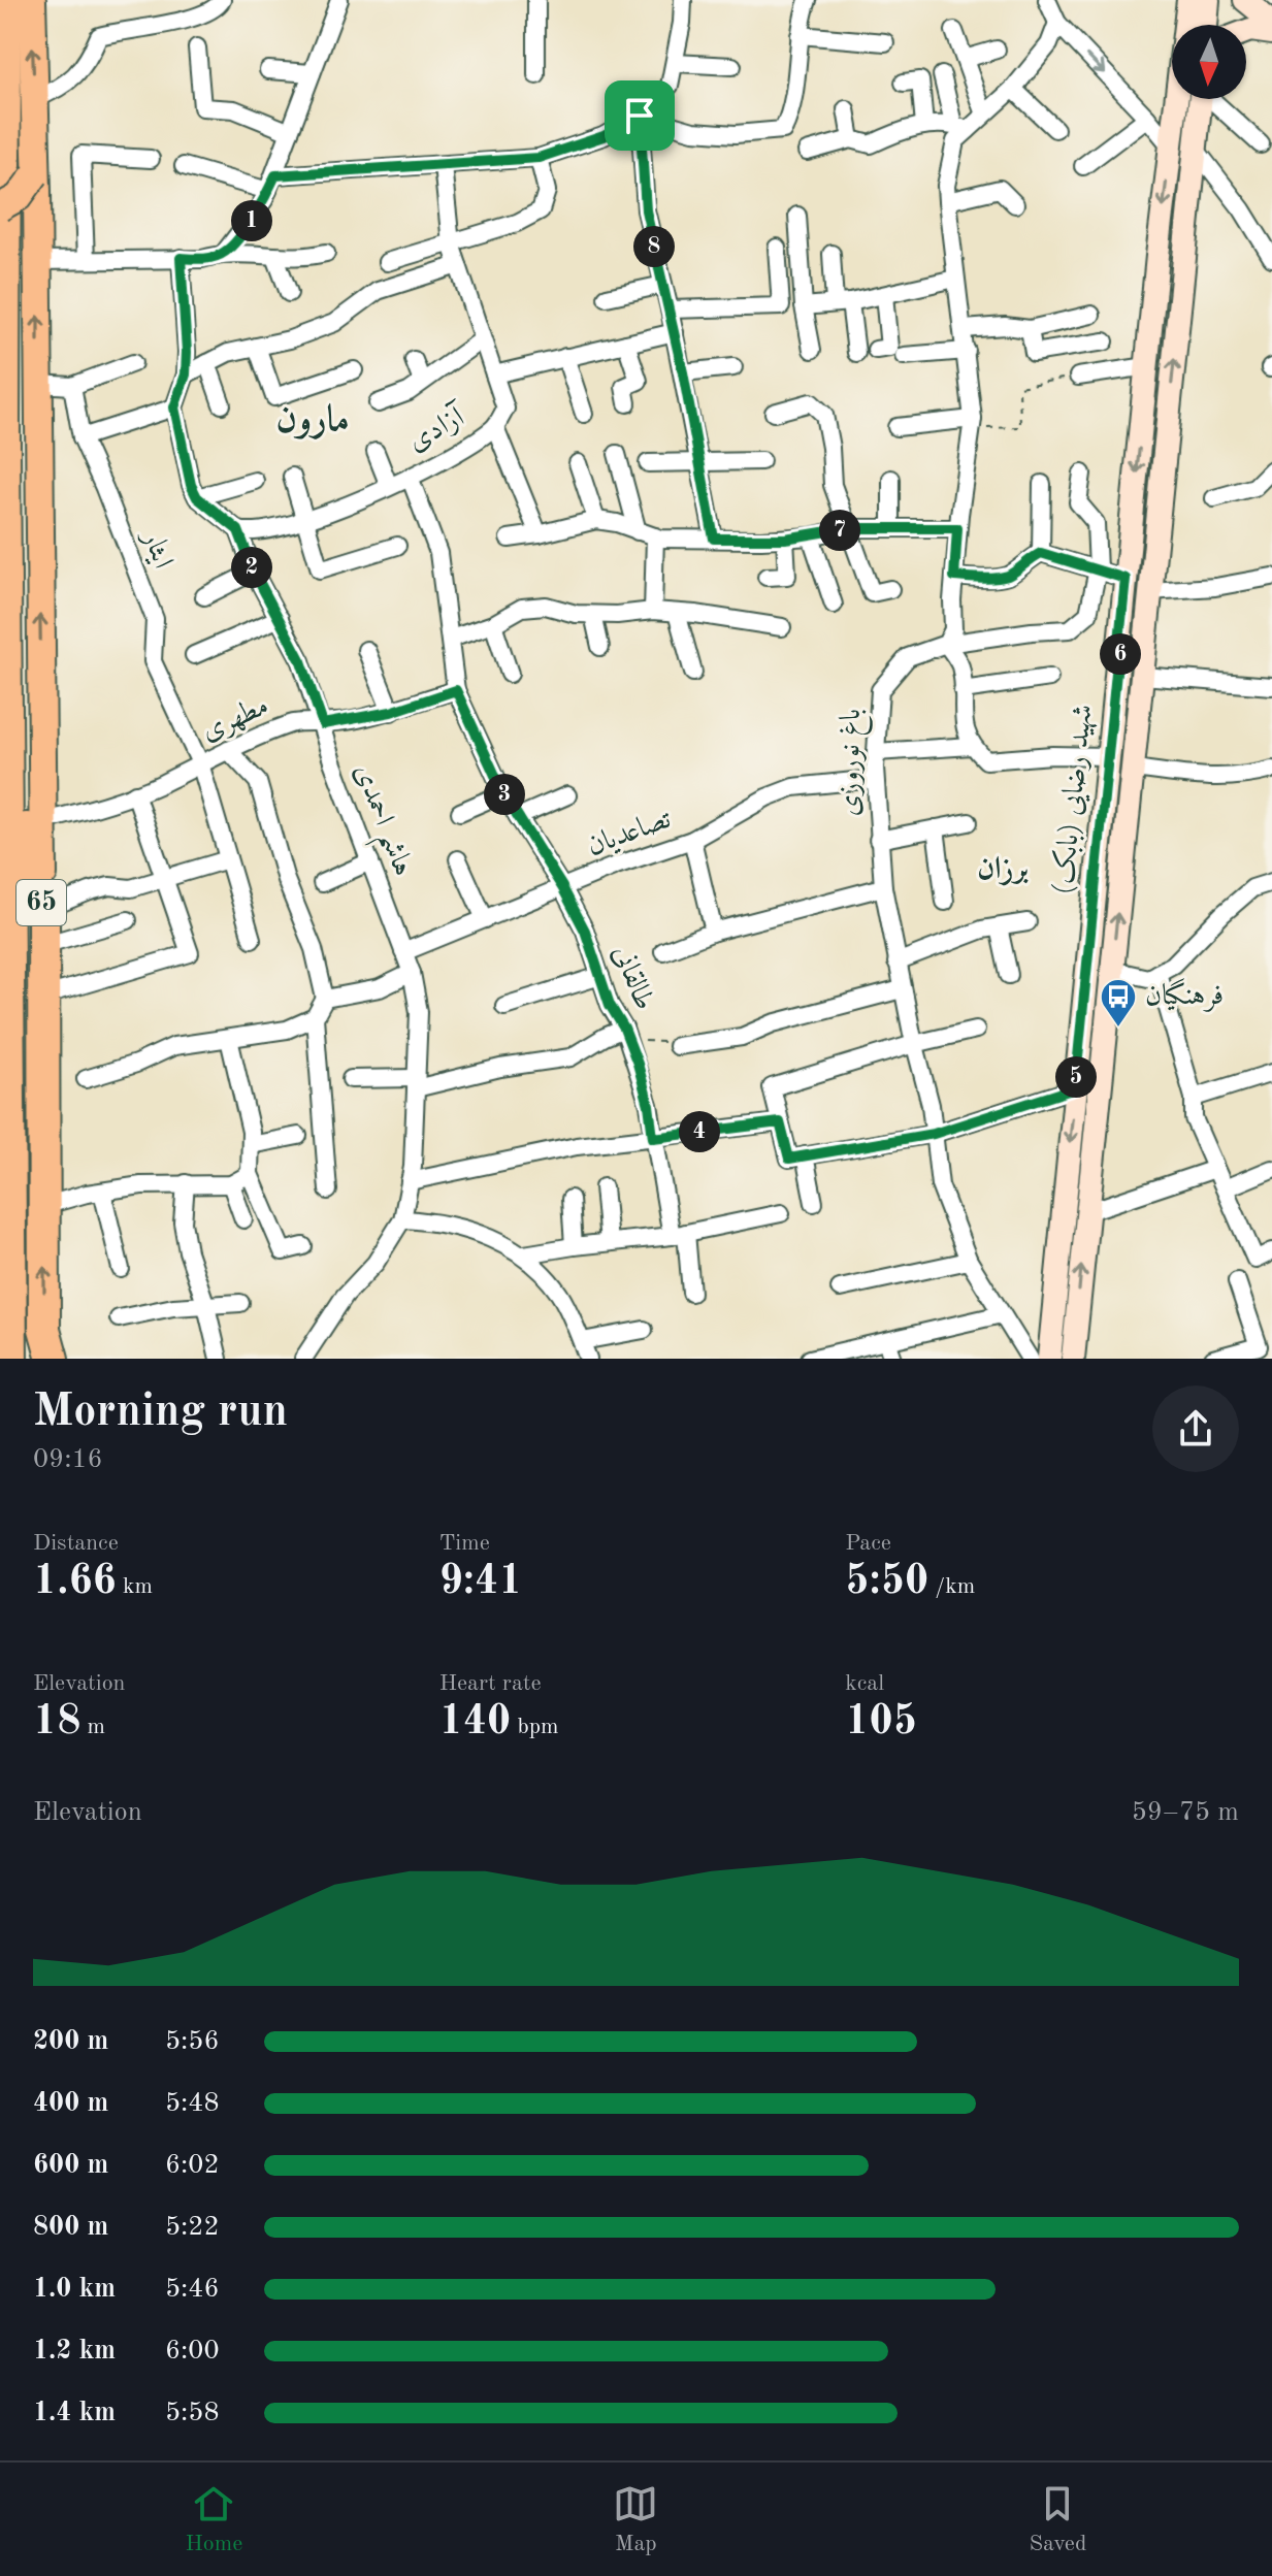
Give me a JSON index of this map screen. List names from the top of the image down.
{
  "streets": {
    "highway": ["65"],
    "main road": ["شهید رضایی (بابک)"],
    "street": [
      "آزادی",
      "ایثار",
      "مطهری",
      "باغ نوروزی",
      "هاشم احمدی",
      "تصاعدیان",
      "طالقانی"
    ]
  },
  "crossings": [
    ["آزادی", "هاشم احمدی"],
    ["آزادی", "طالقانی"],
    ["ایثار", "مطهری"],
    ["مطهری", "هاشم احمدی"],
    ["مطهری", "طالقانی"],
    ["باغ نوروزی", "تصاعدیان"],
    ["هاشم احمدی", "تصاعدیان"],
    ["تصاعدیان", "طالقانی"]
  ],
  "districts": ["مارون", "برزان"],
  "places": {
    "bus stop": ["فرهنگیان"]
  },
  "north": "bottom",
  "page": {
    "pins": [
      "1",
      "8",
      "7",
      "2",
      "6",
      "3",
      "5",
      "4"
    ],
    "heading": ["Morning run", "09:16"],
    "stats": [
      ["Distance", "1.66 km"],
      ["Time", "9:41"],
      ["Pace", "5:50 /km"],
      ["Elevation", "18 m"],
      ["Heart rate", "140 bpm"],
      ["kcal", "105"]
    ],
    "chart": ["Elevation", "59–75 m"],
    "list": [
      {
        "name": "200 m",
        "note": "5:56"
      },
      {
        "name": "400 m",
        "note": "5:48"
      },
      {
        "name": "600 m",
        "note": "6:02"
      },
      {
        "name": "800 m",
        "note": "5:22"
      },
      {
        "name": "1.0 km",
        "note": "5:46"
      },
      {
        "name": "1.2 km",
        "note": "6:00"
      },
      {
        "name": "1.4 km",
        "note": "5:58"
      }
    ],
    "tabs": ["Home", "Map", "Saved"]
  }
}
